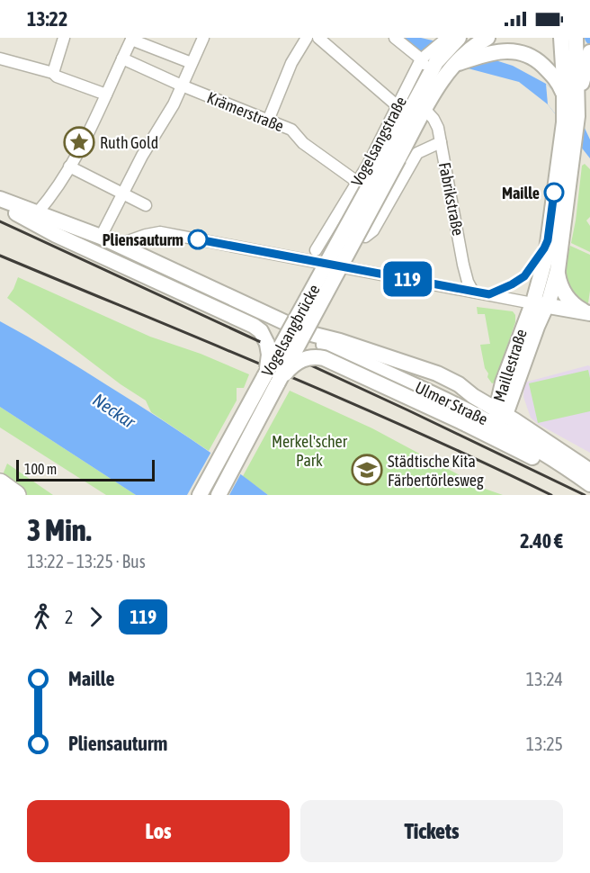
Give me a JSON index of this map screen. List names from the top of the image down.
{
  "streets": {
    "main road": ["Vogelsangbrücke", "Maillestraße", "Ulmer Straße"],
    "street": ["Krämerstraße", "Vogelsangstraße", "Fabrikstraße"]
  },
  "crossings": [
    ["Krämerstraße", "Vogelsangstraße"],
    ["Fabrikstraße", "Vogelsangbrücke"],
    ["Maillestraße", "Ulmer Straße"]
  ],
  "water": ["Neckar"],
  "parks": ["Merkel'scher Park"],
  "places": {
    "place": ["Ruth Gold"],
    "other": ["Maille", "Pliensauturm"],
    "school or university": ["Städtische Kita Färbertörlesweg"]
  },
  "lines": ["bus line 119"],
  "scale_bar": "100 m",
  "page": {
    "status": "13:22",
    "on_map": "119",
    "scale": "100 m",
    "heading": ["3 Min.", "13:22 – 13:25 · Bus", "2.40 €"],
    "legs": ["2", "119"],
    "list": [
      {
        "name": "Maille",
        "value": "13:24"
      },
      {
        "name": "Pliensauturm",
        "value": "13:25"
      }
    ],
    "buttons": ["Los", "Tickets"]
  }
}
